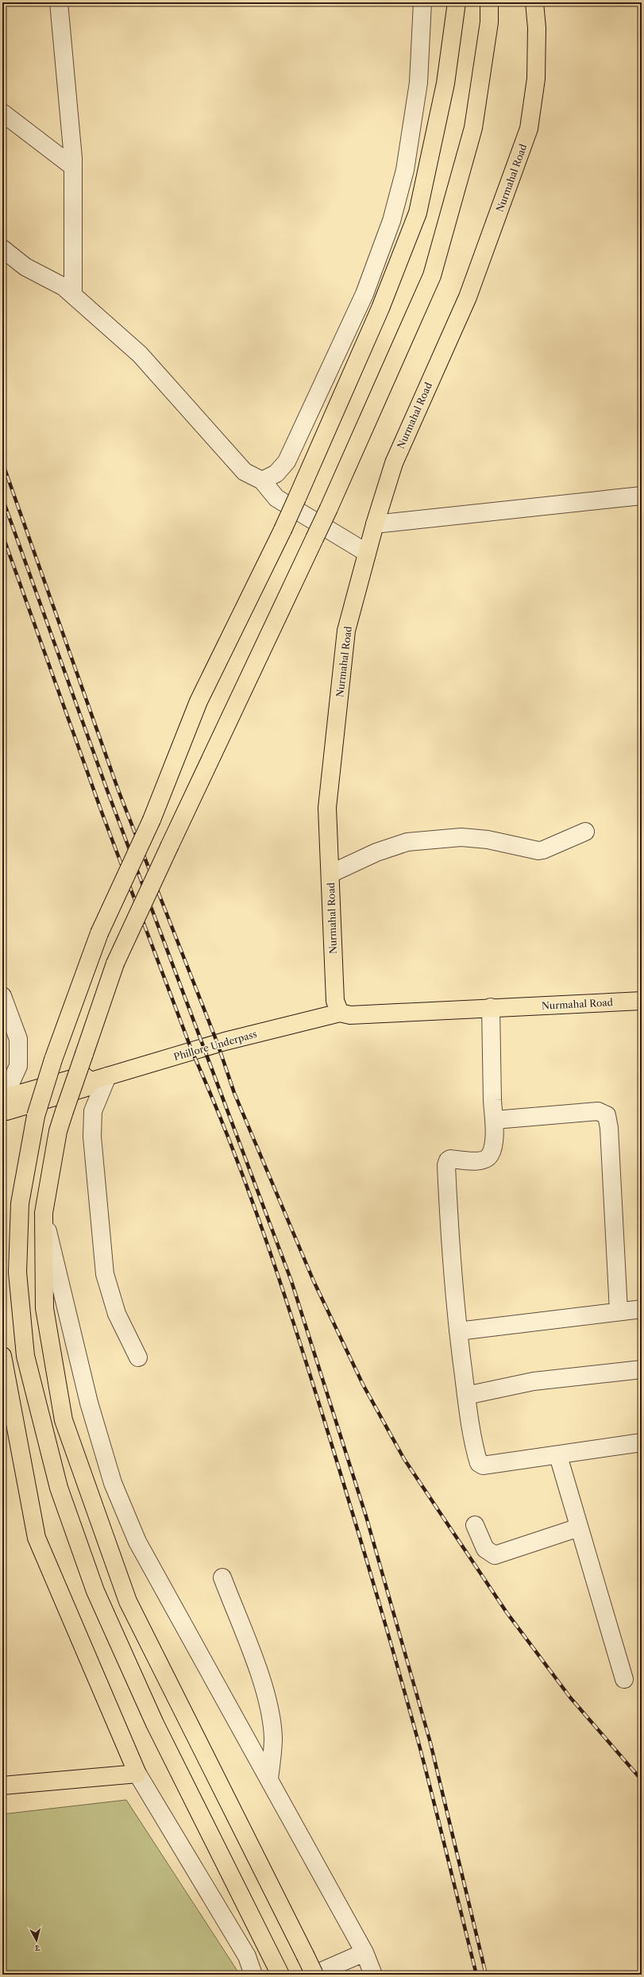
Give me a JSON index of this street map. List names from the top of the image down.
{
  "streets": {
    "main road": ["Nurmahal Road", "Phillore Underpass"]
  },
  "crossings": [
    ["Nurmahal Road", "Phillore Underpass"]
  ],
  "north": "bottom"
}
